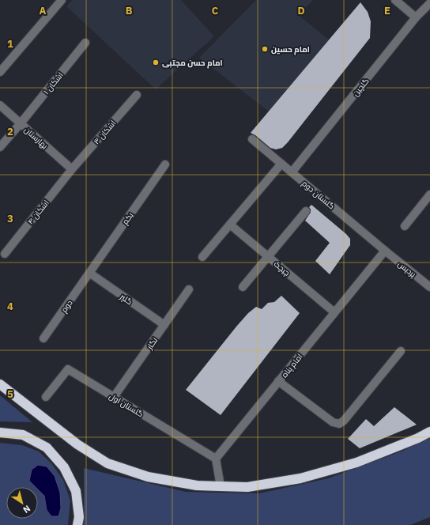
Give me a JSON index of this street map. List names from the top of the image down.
{
  "streets": {
    "street": [
      "اشکان ۱",
      "گلچین",
      "اشکان ۳",
      "بهارستان",
      "گلستان دوم",
      "اشکان ۴",
      "یکم",
      "چیچک",
      "پردیس",
      "گلپر",
      "دوم",
      "نگار",
      "امام پناه",
      "گلستان اول"
    ]
  },
  "crossings": [
    ["اشکان ۱", "بهارستان"],
    ["گلچین", "گلستان دوم"],
    ["اشکان ۳", "بهارستان"],
    ["اشکان ۳", "اشکان ۴"],
    ["بهارستان", "اشکان ۴"],
    ["گلستان دوم", "پردیس"],
    ["گلستان دوم", "امام پناه"],
    ["یکم", "گلپر"],
    ["یکم", "دوم"],
    ["چیچک", "امام پناه"],
    ["پردیس", "امام پناه"],
    ["گلپر", "دوم"],
    ["گلپر", "نگار"],
    ["نگار", "گلستان اول"],
    ["امام پناه", "گلستان اول"]
  ],
  "places": ["امام حسین", "امام حسن مجتبی"],
  "north": "bottom right",
  "grid": {
    "columns": [
      "A",
      "B",
      "C",
      "D",
      "E"
    ],
    "rows": [
      "1",
      "2",
      "3",
      "4",
      "5"
    ]
  }
}
